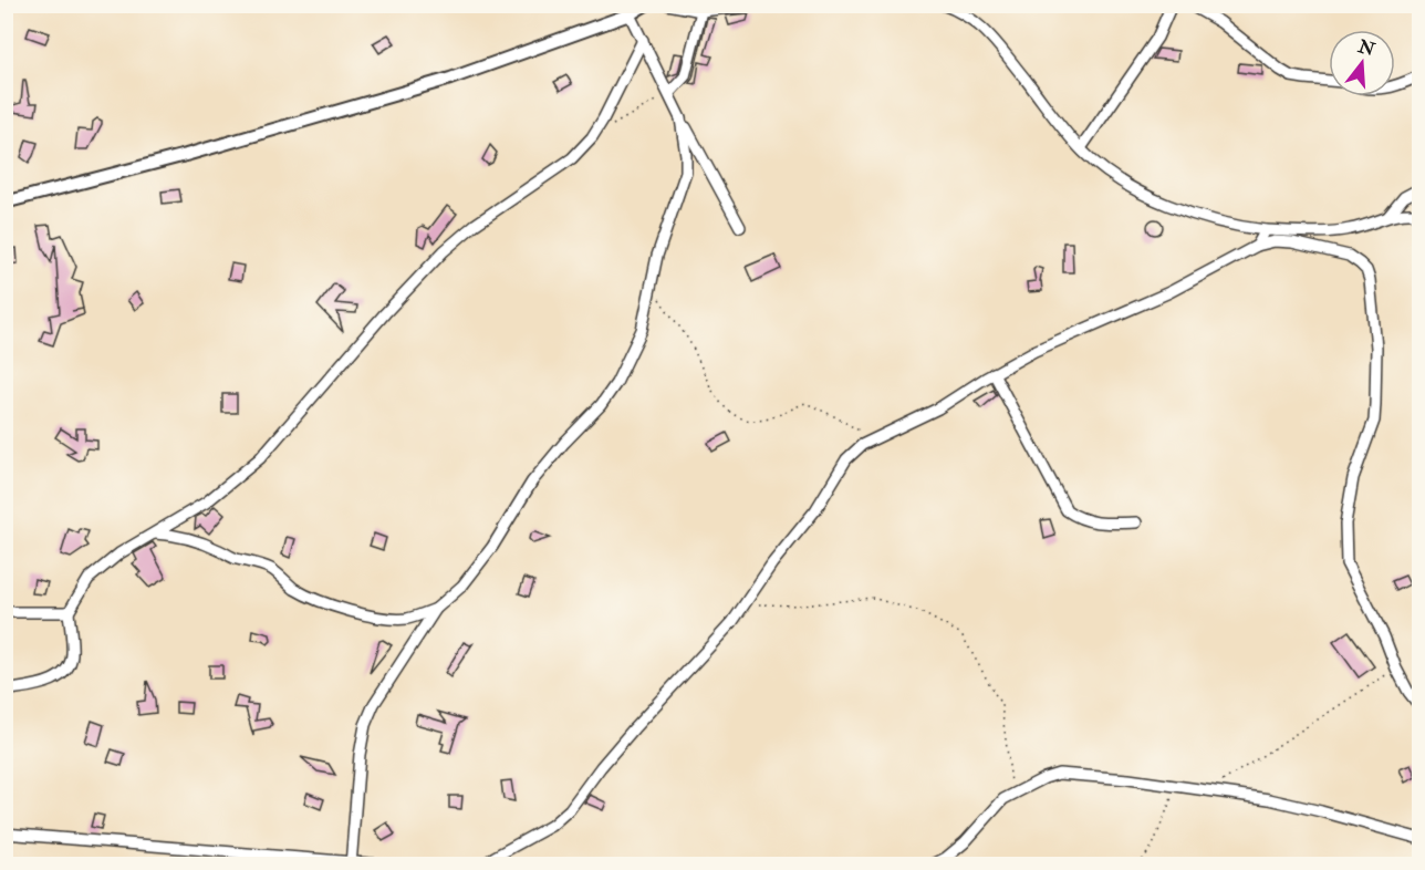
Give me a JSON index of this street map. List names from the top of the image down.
{
  "north": "top"
}
